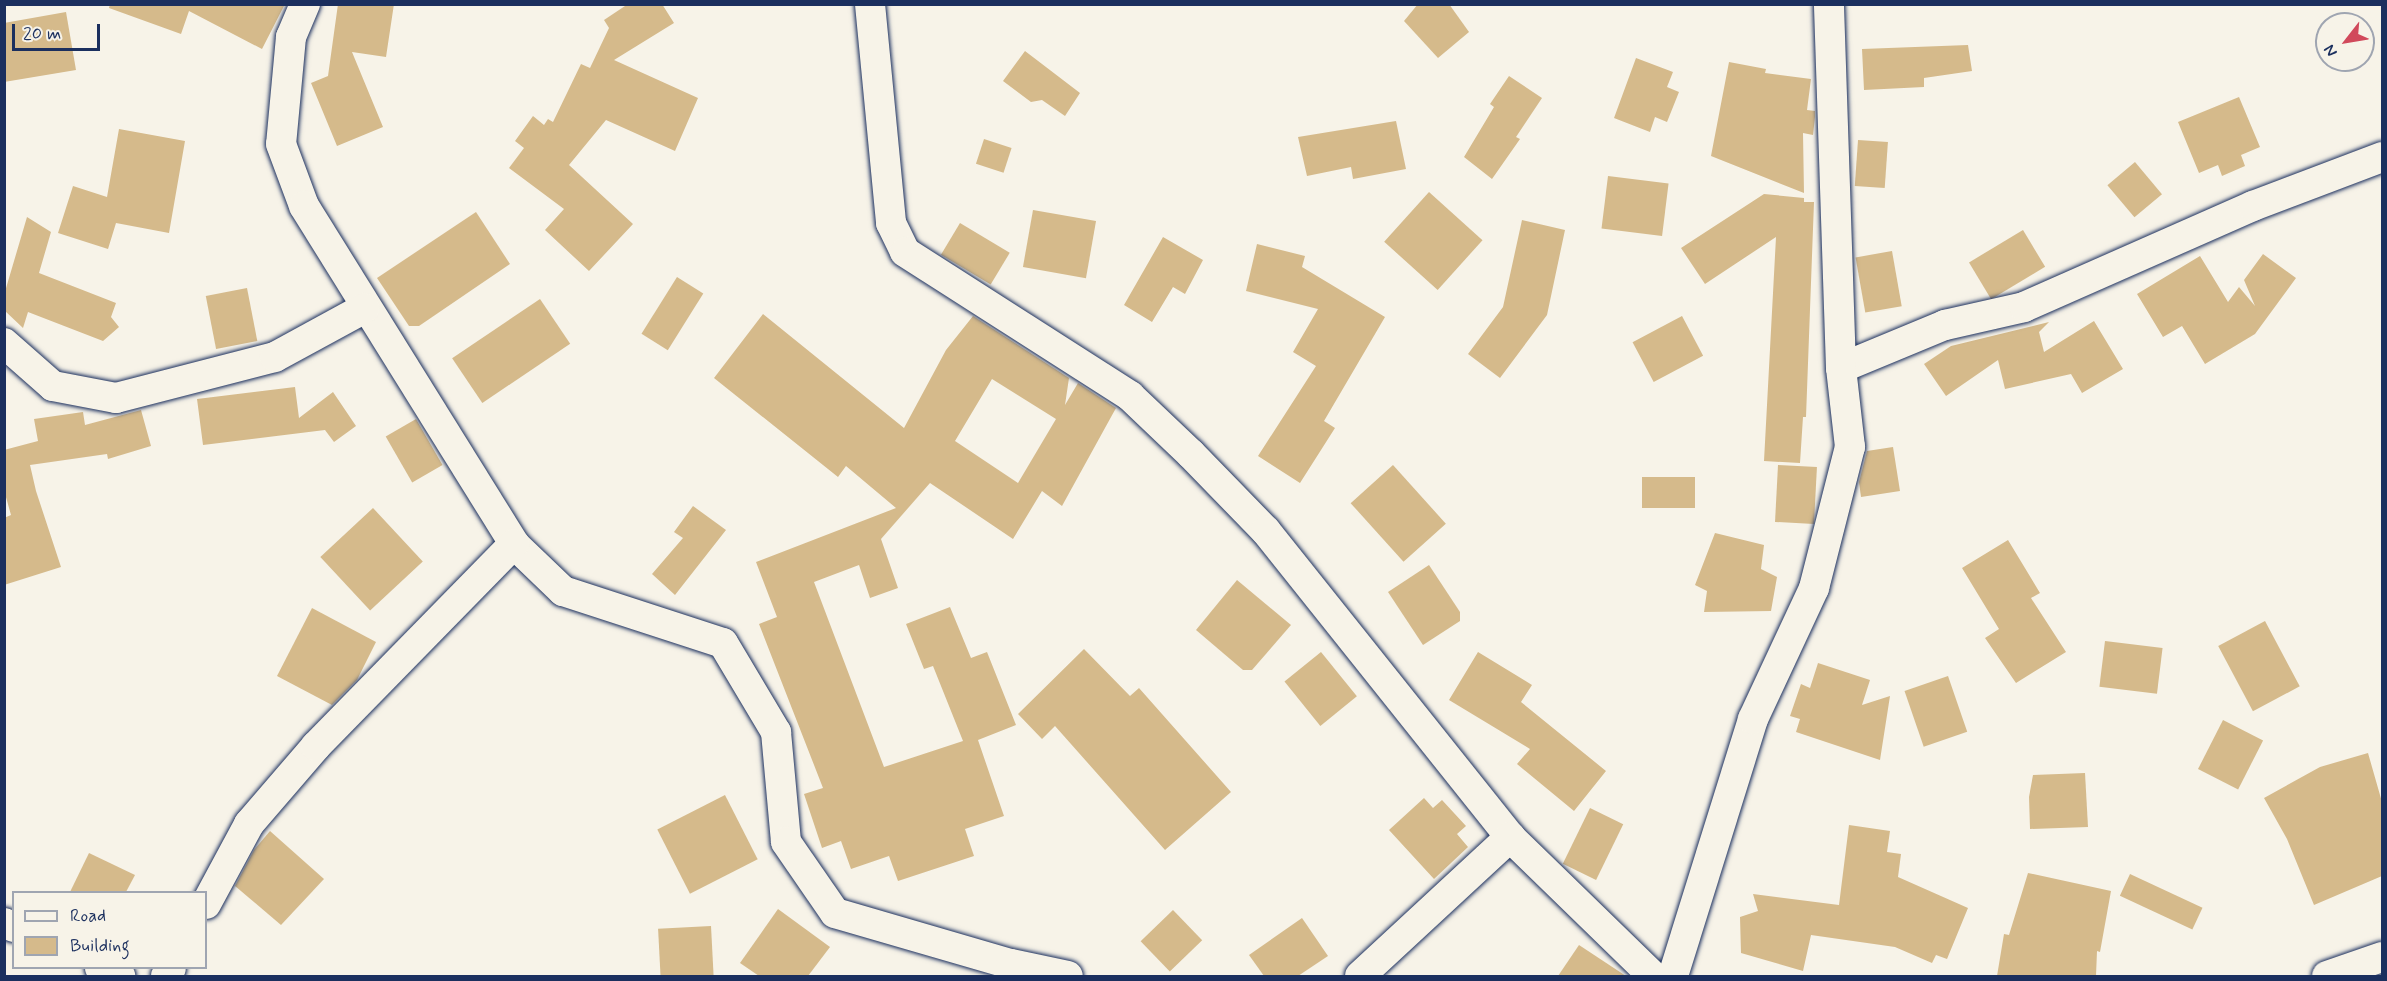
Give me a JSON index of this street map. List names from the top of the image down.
{
  "legend": ["Road", "Building"],
  "scale_bar": "20 m",
  "north": "bottom left"
}
